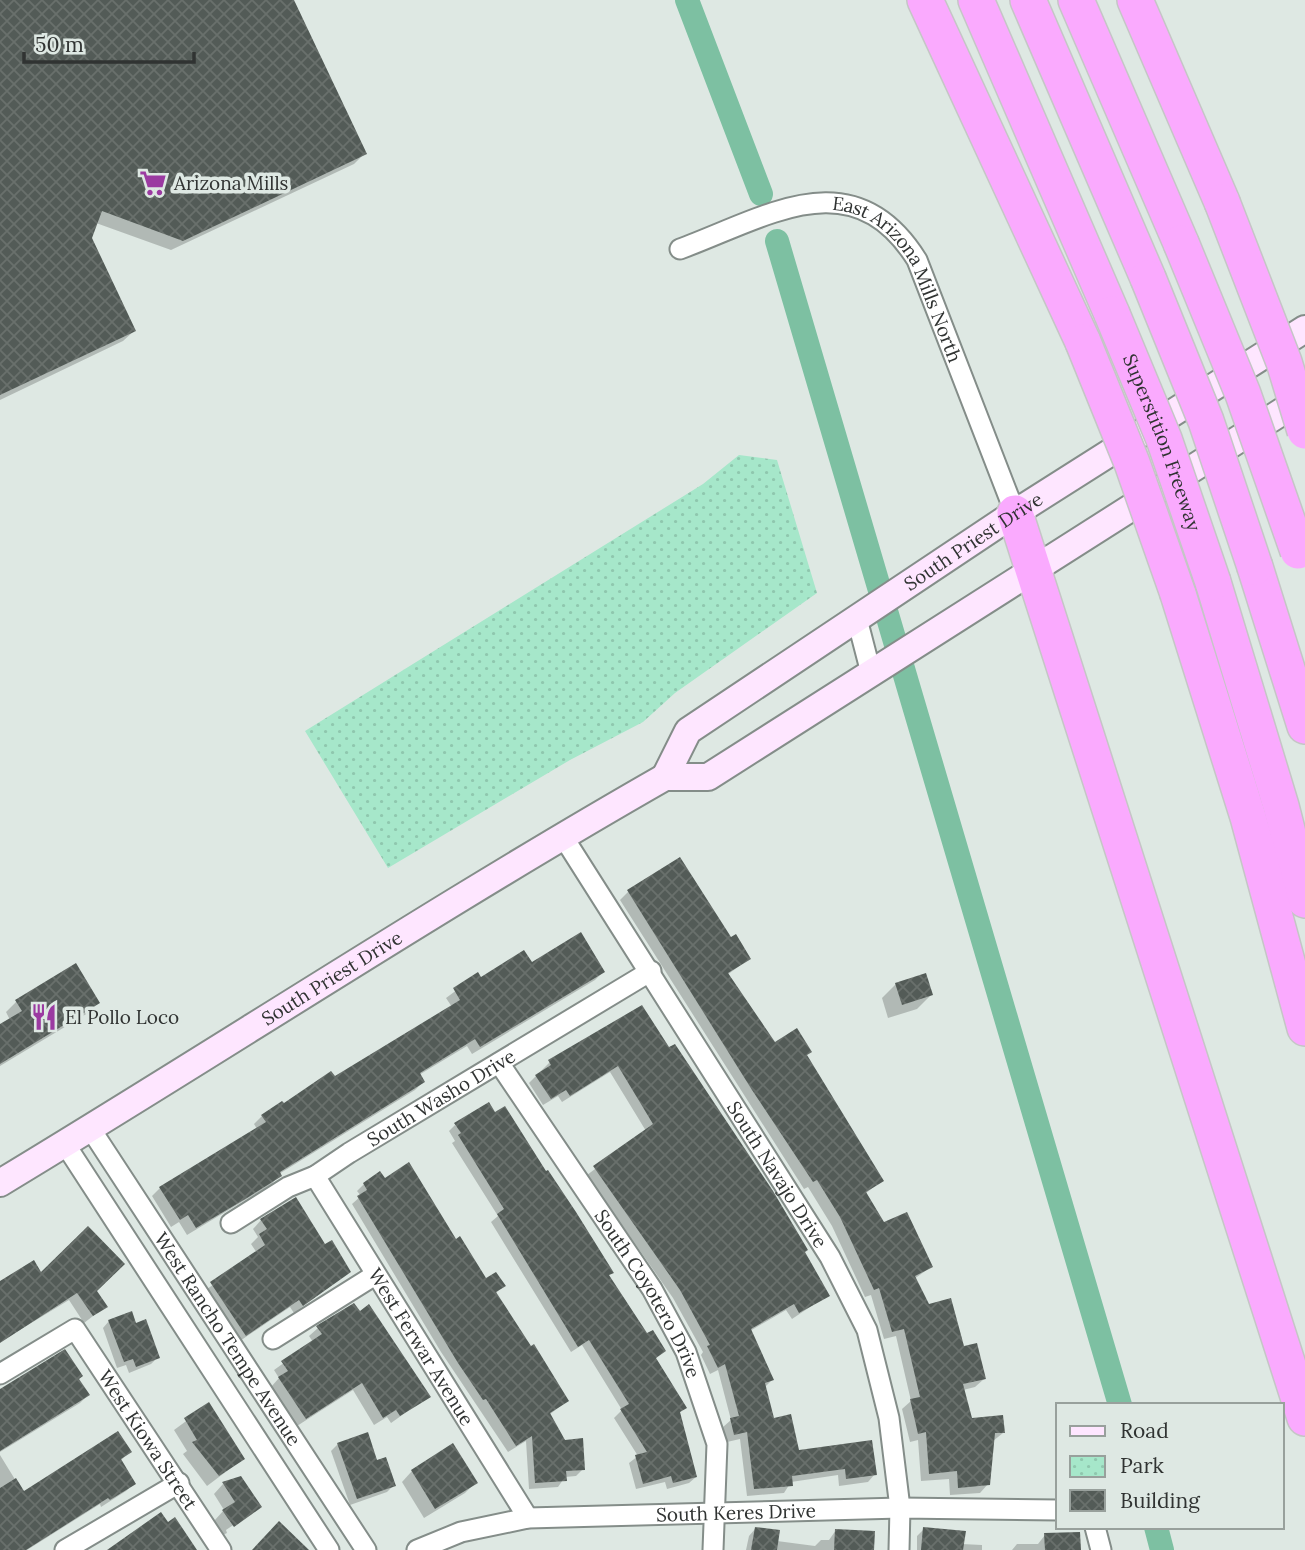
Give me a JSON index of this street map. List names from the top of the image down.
{
  "streets": {
    "highway": ["Superstition Freeway"],
    "main road": ["South Priest Drive"],
    "street": [
      "East Arizona Mills North",
      "South Washo Drive",
      "South Navajo Drive",
      "South Coyotero Drive",
      "West Rancho Tempe Avenue",
      "West Ferwar Avenue",
      "West Kiowa Street",
      "South Keres Drive"
    ]
  },
  "crossings": [
    ["East Arizona Mills North", "South Priest Drive"],
    ["South Priest Drive", "South Navajo Drive"],
    ["South Priest Drive", "West Rancho Tempe Avenue"],
    ["South Washo Drive", "South Navajo Drive"],
    ["South Washo Drive", "South Coyotero Drive"],
    ["South Washo Drive", "West Ferwar Avenue"],
    ["South Navajo Drive", "South Keres Drive"],
    ["South Coyotero Drive", "South Keres Drive"],
    ["West Ferwar Avenue", "South Keres Drive"]
  ],
  "places": {
    "supermarket": ["Arizona Mills"],
    "restaurant": ["El Pollo Loco"]
  },
  "legend": ["Road", "Park", "Building"],
  "scale_bar": "50 m"
}
